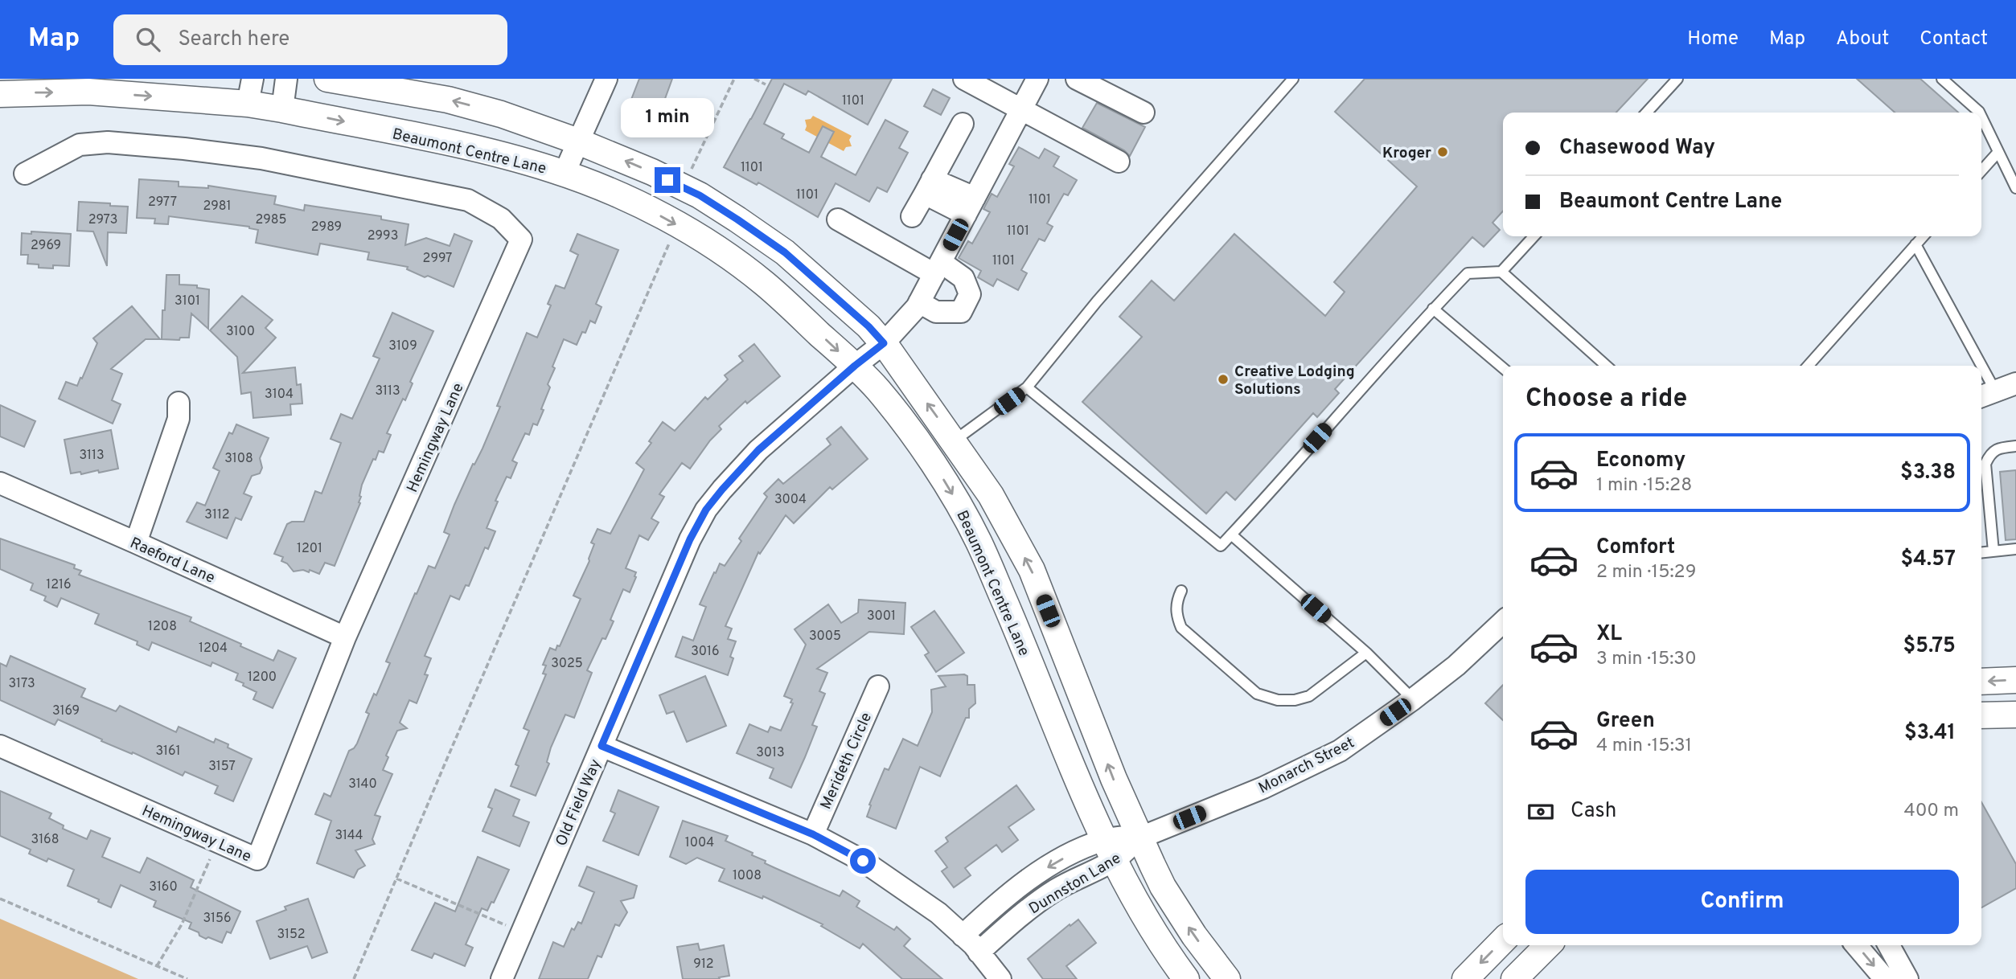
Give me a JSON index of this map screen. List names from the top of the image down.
{
  "streets": {
    "street": [
      "Beaumont Centre Lane",
      "Hemingway Lane",
      "Raeford Lane",
      "Merideth Circle",
      "Monarch Street",
      "Old Field Way",
      "Dunnston Lane"
    ]
  },
  "crossings": [
    ["Beaumont Centre Lane", "Old Field Way"],
    ["Beaumont Centre Lane", "Dunnston Lane"],
    ["Hemingway Lane", "Raeford Lane"],
    ["Monarch Street", "Dunnston Lane"]
  ],
  "places": ["Kroger", "Creative Lodging Solutions"],
  "house_numbers": [
    "1101",
    "1101",
    "1101",
    "1101",
    "2977",
    "2981",
    "2973",
    "2985",
    "2989",
    "1101",
    "2993",
    "2969",
    "2997",
    "1101",
    "3101",
    "3100",
    "3109",
    "3113",
    "3104",
    "3113",
    "3108",
    "3004",
    "3112",
    "1201",
    "1216",
    "3001",
    "1208",
    "3005",
    "1204",
    "3016",
    "3025",
    "1200",
    "3173",
    "3169",
    "3161",
    "3013",
    "3157",
    "3140",
    "3144",
    "3168",
    "1004",
    "1008",
    "3160",
    "3156",
    "3152",
    "912"
  ],
  "page": {
    "header": "Map",
    "search": "Search here",
    "nav": [
      "Home",
      "Map",
      "About",
      "Contact"
    ],
    "bubble": "1 min",
    "banner": ["Chasewood Way", "Beaumont Centre Lane"],
    "heading": "Choose a ride",
    "list": [
      {
        "name": "Economy",
        "note": "1 min · 15:28",
        "value": "$3.38"
      },
      {
        "name": "Comfort",
        "note": "2 min · 15:29",
        "value": "$4.57"
      },
      {
        "name": "XL",
        "note": "3 min · 15:30",
        "value": "$5.75"
      },
      {
        "name": "Green",
        "note": "4 min · 15:31",
        "value": "$3.41"
      }
    ],
    "pay": ["Cash", "400 m"],
    "buttons": "Confirm"
  }
}
